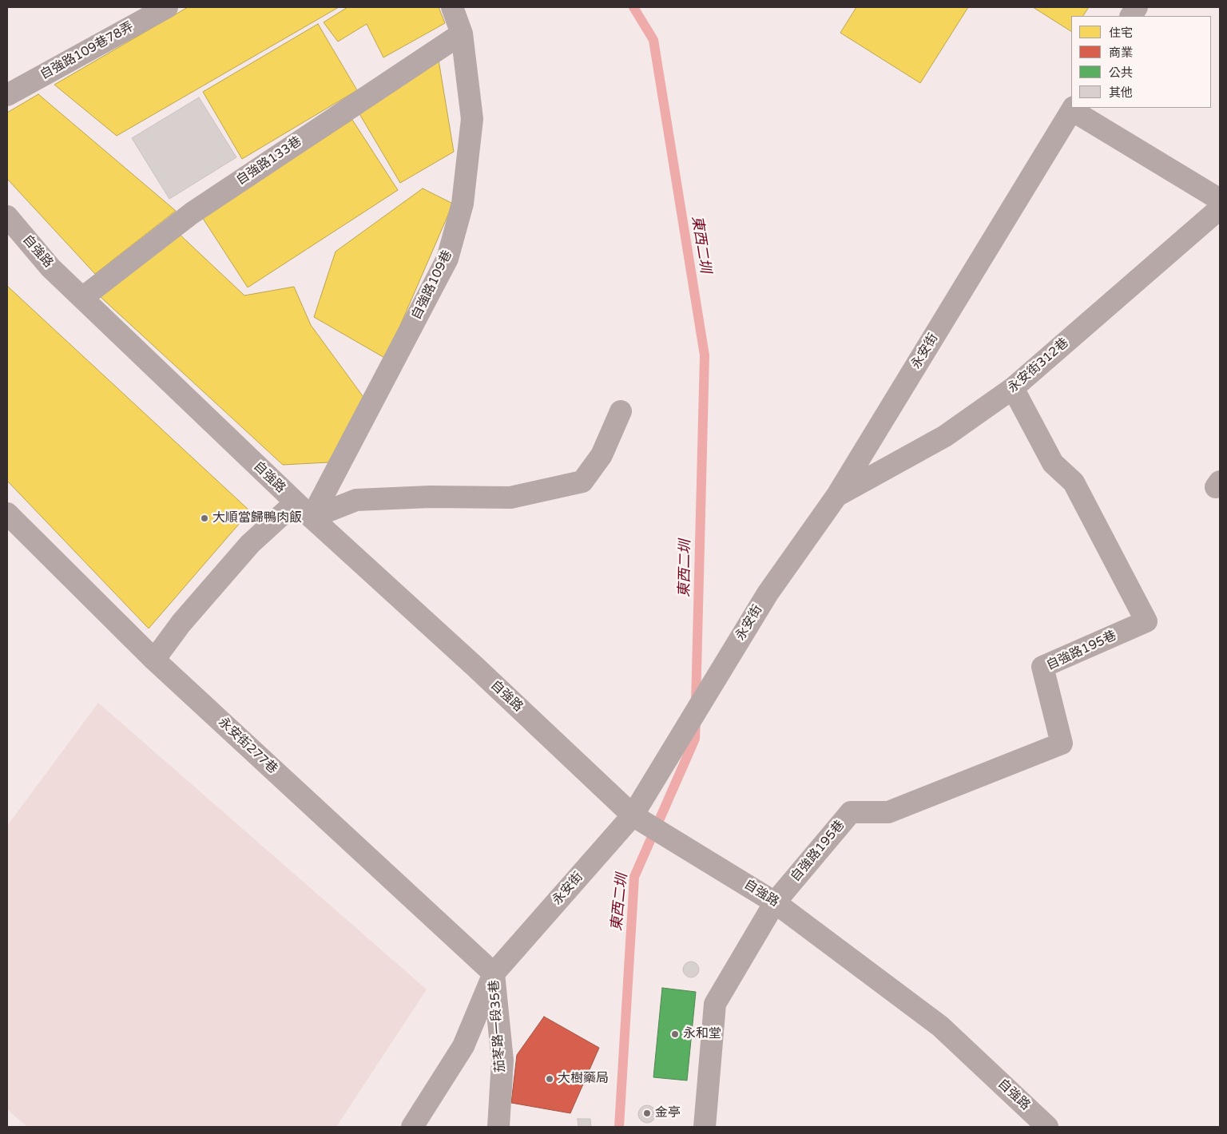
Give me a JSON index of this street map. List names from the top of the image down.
{
  "streets": {
    "street": [
      "自強路109巷78弄",
      "自強路133巷",
      "自強路",
      "自強路109巷",
      "永安街",
      "永安街312巷",
      "自強路195巷",
      "永安街277巷",
      "茄苳路一段35巷"
    ]
  },
  "crossings": [
    ["自強路133巷", "自強路"],
    ["自強路133巷", "自強路109巷"],
    ["自強路", "自強路109巷"],
    ["自強路", "永安街"],
    ["自強路", "自強路195巷"],
    ["永安街", "永安街312巷"],
    ["永安街", "永安街277巷"],
    ["永安街", "茄苳路一段35巷"],
    ["永安街312巷", "自強路195巷"],
    ["永安街277巷", "茄苳路一段35巷"]
  ],
  "water": ["東西二圳"],
  "places": [
    "大順當歸鴨肉飯",
    "永和堂",
    "大樹藥局",
    "金亭"
  ],
  "legend": [
    "住宅",
    "商業",
    "公共",
    "其他"
  ]
}
